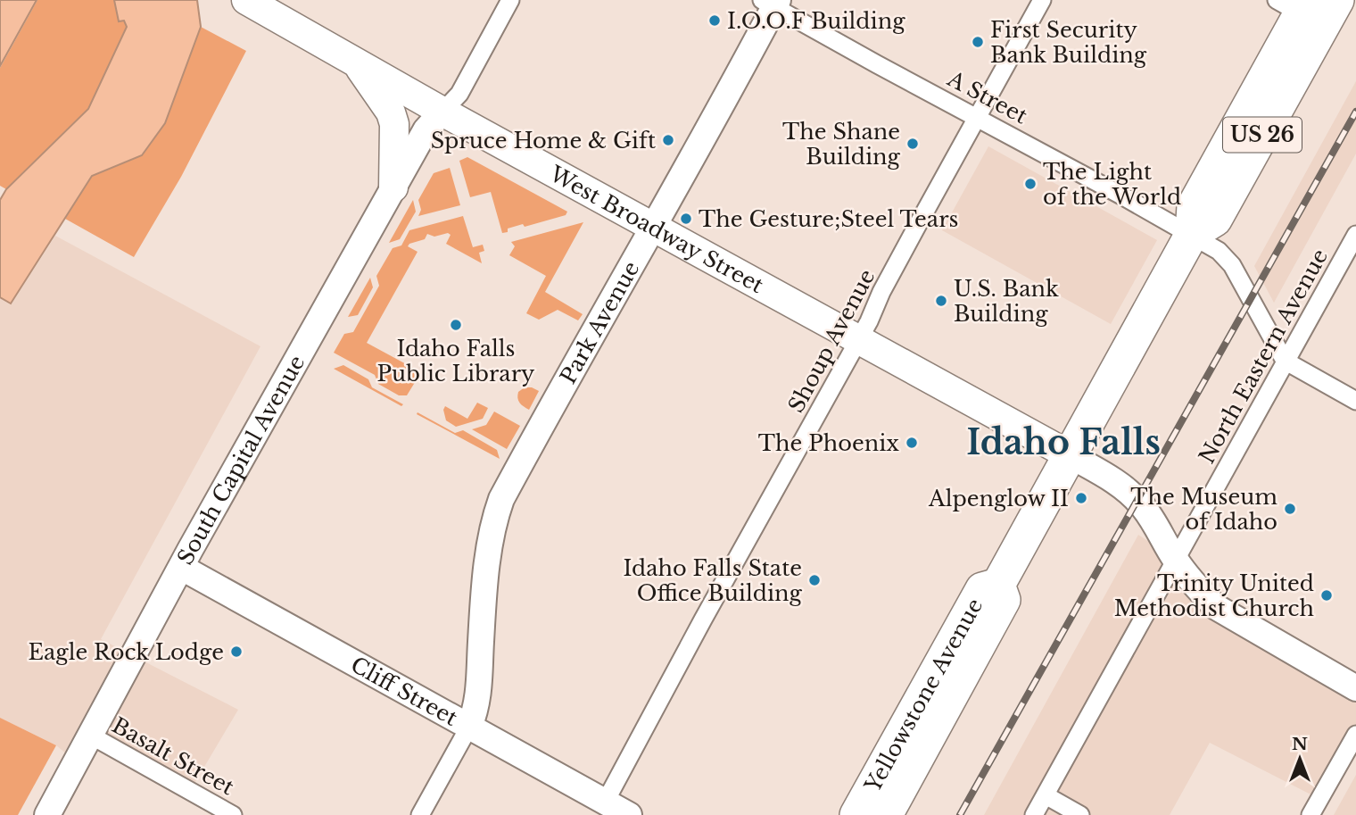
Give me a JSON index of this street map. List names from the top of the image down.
{
  "streets": {
    "highway": ["US 26", "Yellowstone Avenue"],
    "main road": ["West Broadway Street"],
    "street": [
      "A Street",
      "Park Avenue",
      "Shoup Avenue",
      "North Eastern Avenue",
      "South Capital Avenue",
      "Cliff Street",
      "Basalt Street"
    ]
  },
  "crossings": [
    ["A Street", "Park Avenue"],
    ["A Street", "Shoup Avenue"],
    ["A Street", "North Eastern Avenue"],
    ["A Street", "Yellowstone Avenue"],
    ["West Broadway Street", "Park Avenue"],
    ["West Broadway Street", "Shoup Avenue"],
    ["West Broadway Street", "South Capital Avenue"],
    ["West Broadway Street", "Yellowstone Avenue"],
    ["Park Avenue", "Cliff Street"],
    ["Shoup Avenue", "Cliff Street"],
    ["South Capital Avenue", "Cliff Street"],
    ["South Capital Avenue", "Basalt Street"]
  ],
  "districts": ["Idaho Falls"],
  "places": [
    "I.O.O.F Building",
    "First Security Bank Building",
    "Spruce Home & Gift",
    "The Shane Building",
    "The Light of the World",
    "The Gesture;Steel Tears",
    "U.S. Bank Building",
    "Idaho Falls Public Library",
    "The Phoenix",
    "Alpenglow II",
    "The Museum of Idaho",
    "Idaho Falls State Office Building",
    "Trinity United Methodist Church",
    "Eagle Rock Lodge"
  ],
  "north": "top"
}
